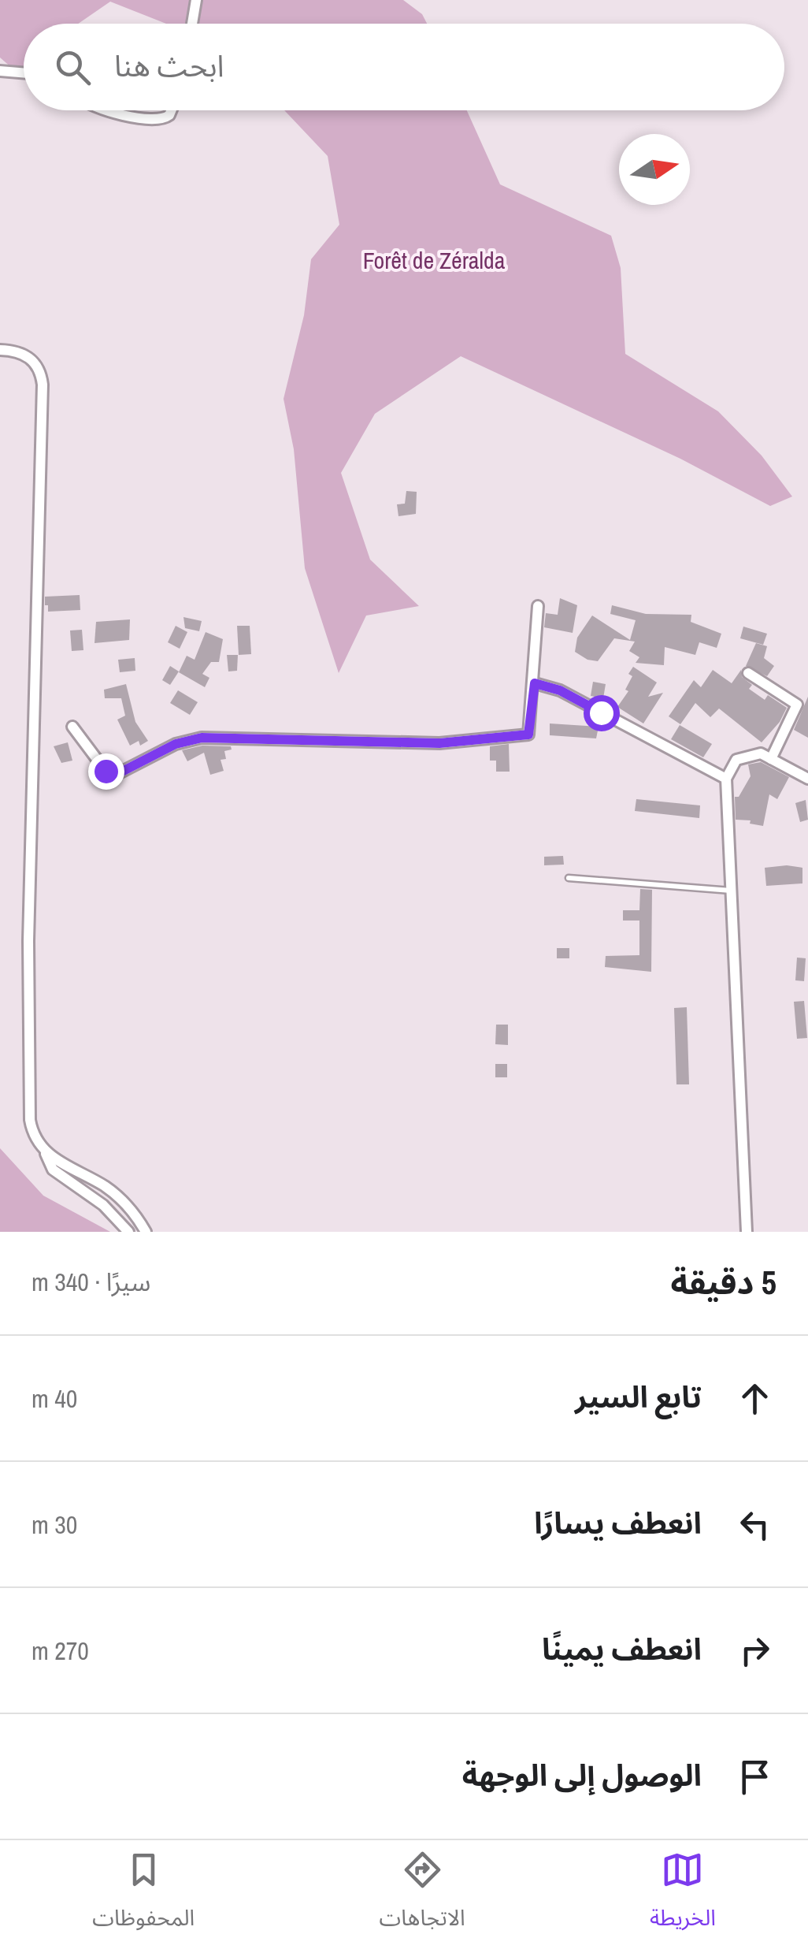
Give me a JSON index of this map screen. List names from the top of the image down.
{
  "parks": ["Forêt de Zéralda"],
  "north": "right",
  "page": {
    "search": "ابحث هنا",
    "heading": ["5 دقيقة", "سيرًا · 340 m"],
    "list": [
      ["تابع السير", "40 m"],
      ["انعطف يسارًا", "30 m"],
      ["انعطف يمينًا", "270 m"],
      "الوصول إلى الوجهة"
    ],
    "nav": ["الخريطة", "الاتجاهات", "المحفوظات"]
  }
}
